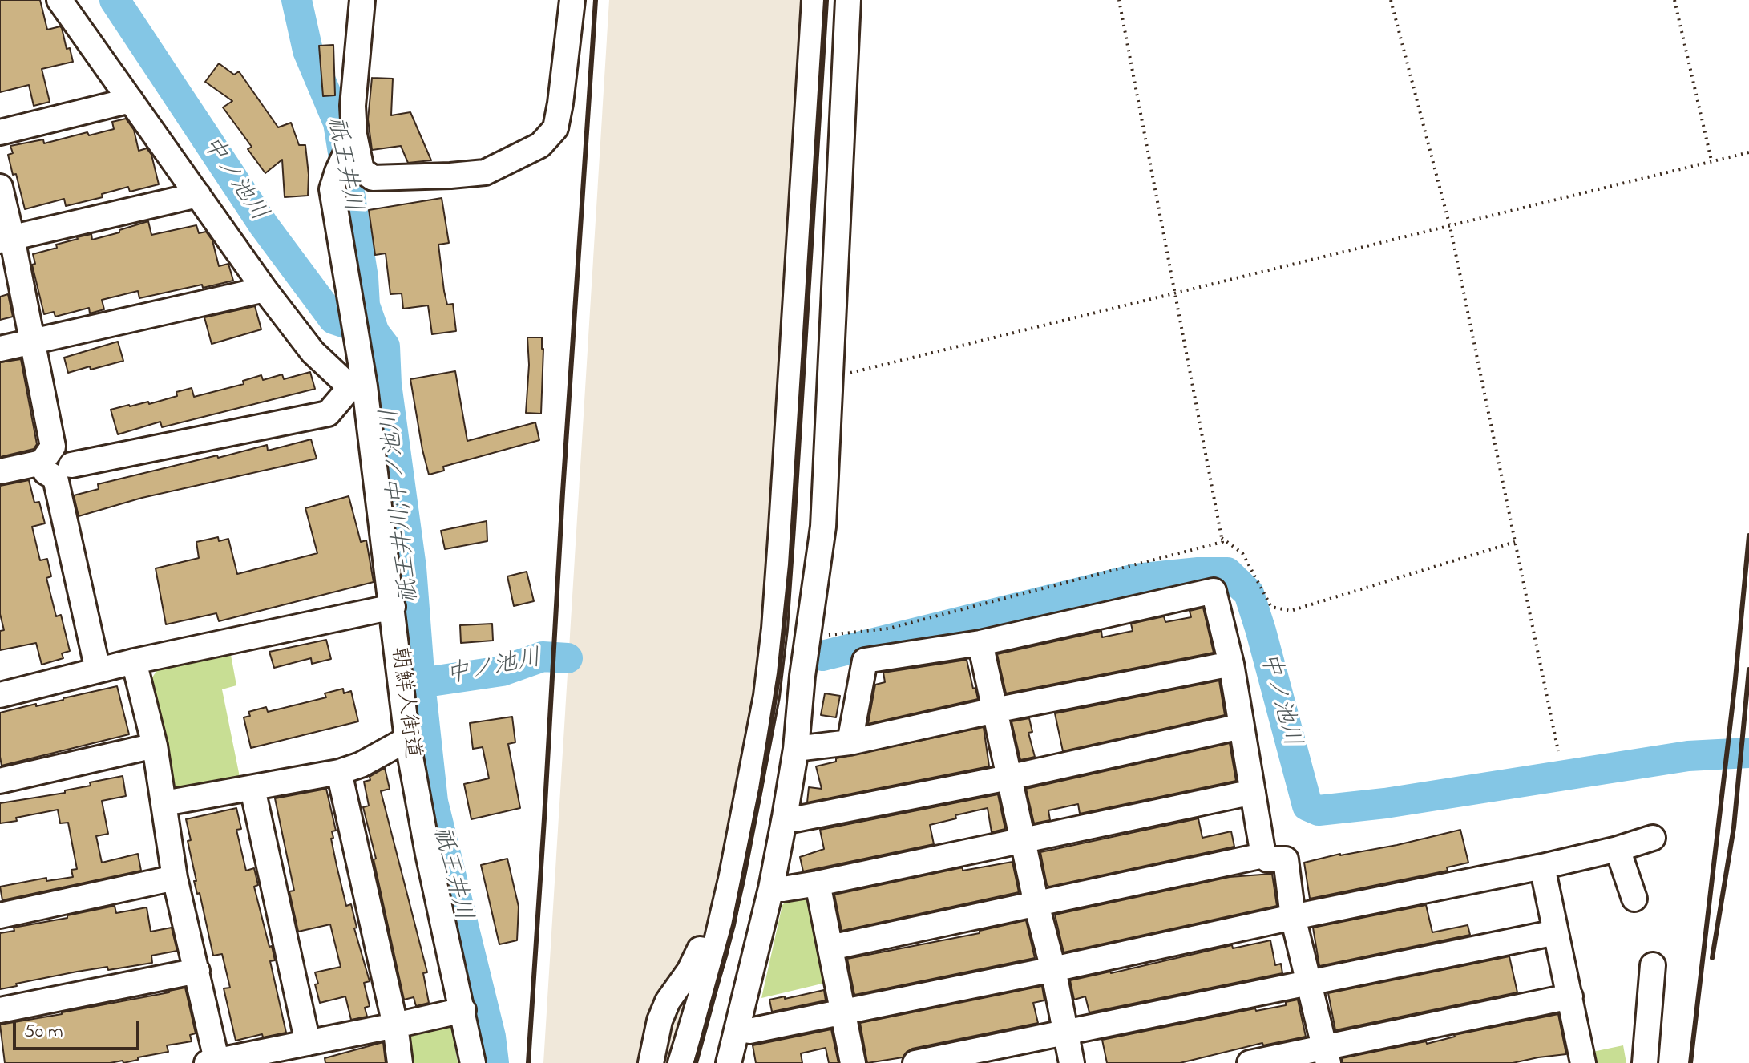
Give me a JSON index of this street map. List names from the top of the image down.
{
  "streets": {
    "street": ["朝鮮人街道"]
  },
  "water": ["祇王井川", "中ノ池川", "祇王井川;中ノ池川"],
  "scale_bar": "50 m"
}
